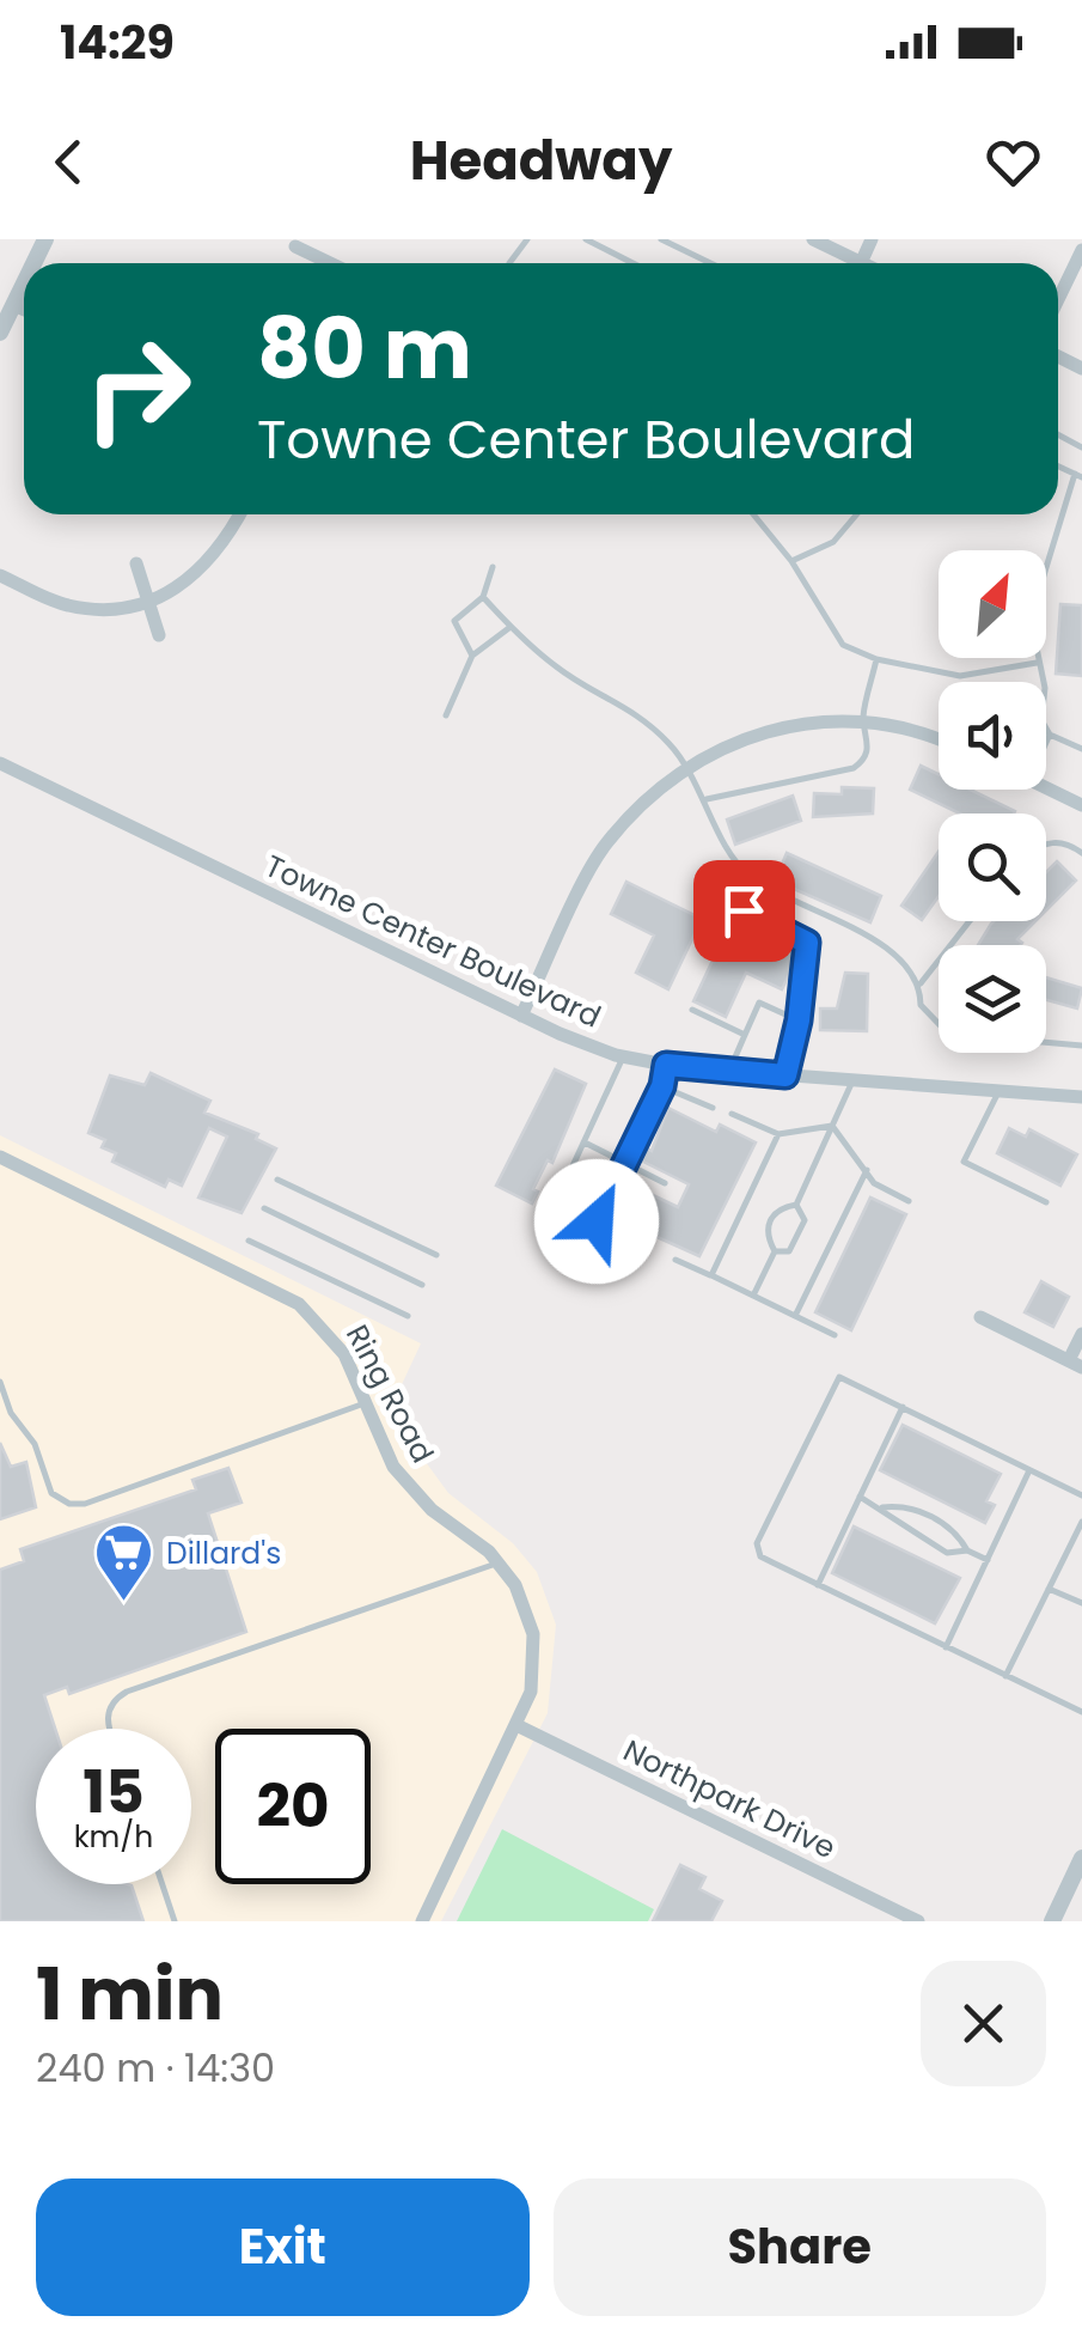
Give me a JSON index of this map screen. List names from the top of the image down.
{
  "streets": {
    "street": ["Towne Center Boulevard", "Ring Road", "Northpark Drive"]
  },
  "crossings": [
    ["Ring Road", "Northpark Drive"]
  ],
  "places": {
    "supermarket": ["Dillard's"]
  },
  "north": "top right",
  "page": {
    "status": "14:29",
    "header": "Headway",
    "turn": ["80 m", "Towne Center Boulevard"],
    "speed": "15 km/h",
    "limit": "20",
    "heading": ["1 min", "240 m · 14:30"],
    "buttons": ["Exit", "Share"]
  }
}
